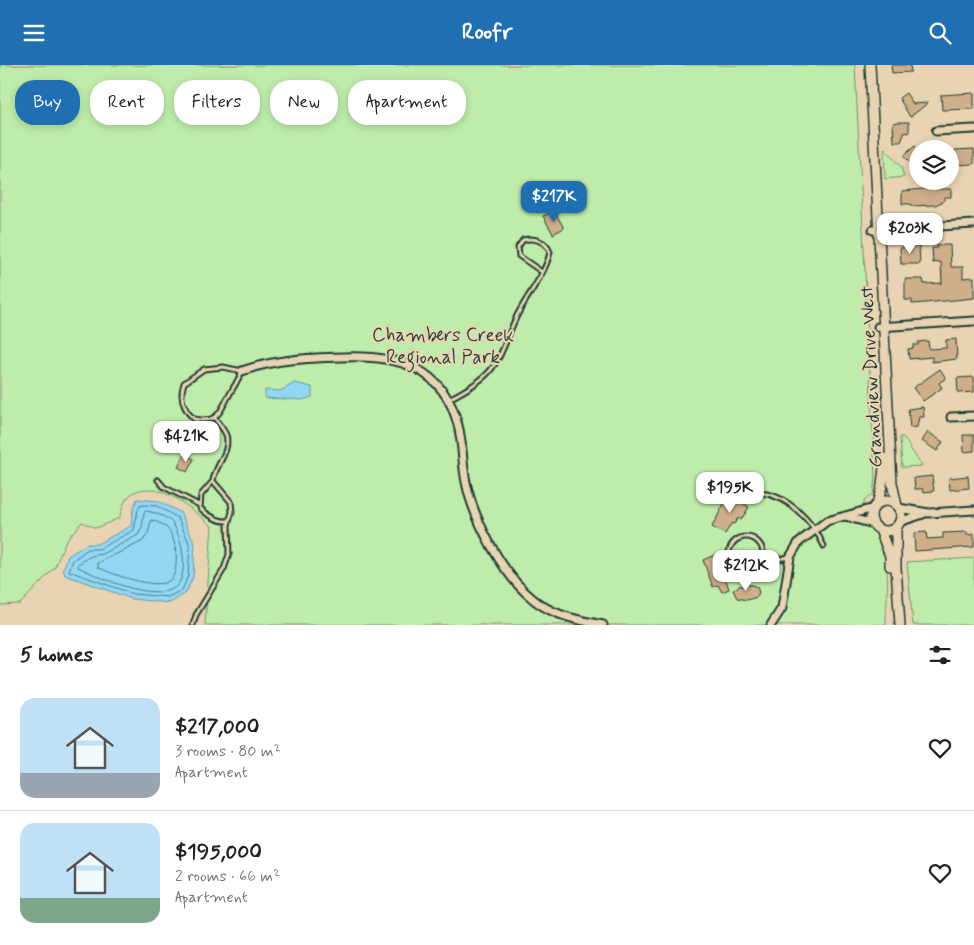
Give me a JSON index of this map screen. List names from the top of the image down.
{
  "streets": {
    "street": ["Grandview Drive West"]
  },
  "parks": ["Chambers Creek Regional Park"],
  "page": {
    "header": "Roofr",
    "chip": [
      "Buy",
      "Rent",
      "Filters",
      "New",
      "Apartment"
    ],
    "price": [
      "$217K",
      "$203K",
      "$421K",
      "$195K",
      "$212K"
    ],
    "heading": "5 homes",
    "list": [
      {
        "name": "$217,000",
        "note": "3 rooms · 80 m² · Apartment"
      },
      {
        "name": "$195,000",
        "note": "2 rooms · 66 m² · Apartment"
      }
    ]
  }
}
